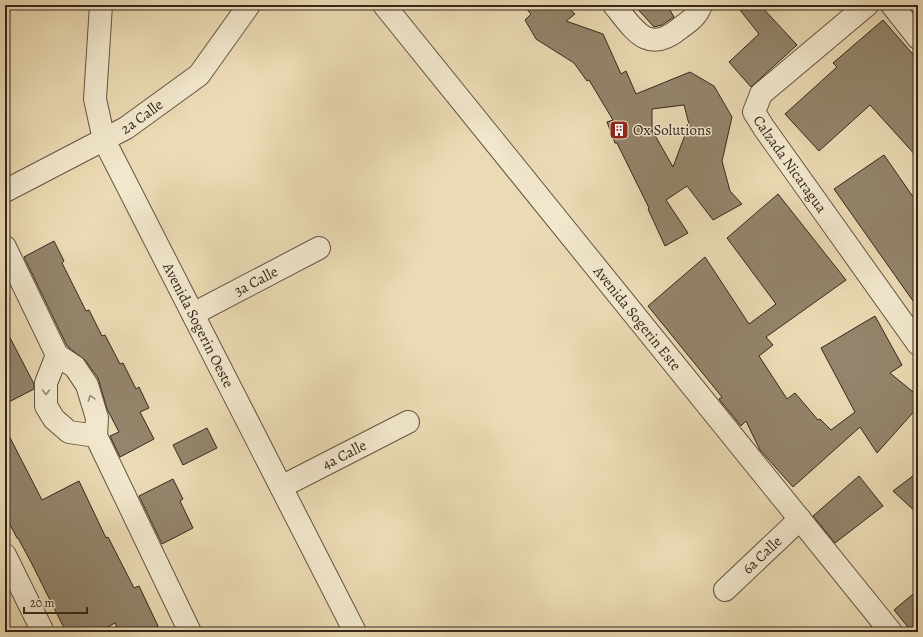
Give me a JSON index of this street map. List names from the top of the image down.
{
  "streets": {
    "street": [
      "2a Calle",
      "Calzada Nicaragua",
      "3a Calle",
      "Avenida Sogerin Este",
      "Avenida Sogerin Oeste",
      "4a Calle",
      "6a Calle"
    ]
  },
  "crossings": [
    ["2a Calle", "Avenida Sogerin Oeste"],
    ["3a Calle", "Avenida Sogerin Oeste"],
    ["Avenida Sogerin Este", "6a Calle"],
    ["Avenida Sogerin Oeste", "4a Calle"]
  ],
  "places": {
    "building": ["Ox Solutions"]
  },
  "scale_bar": "20 m"
}
